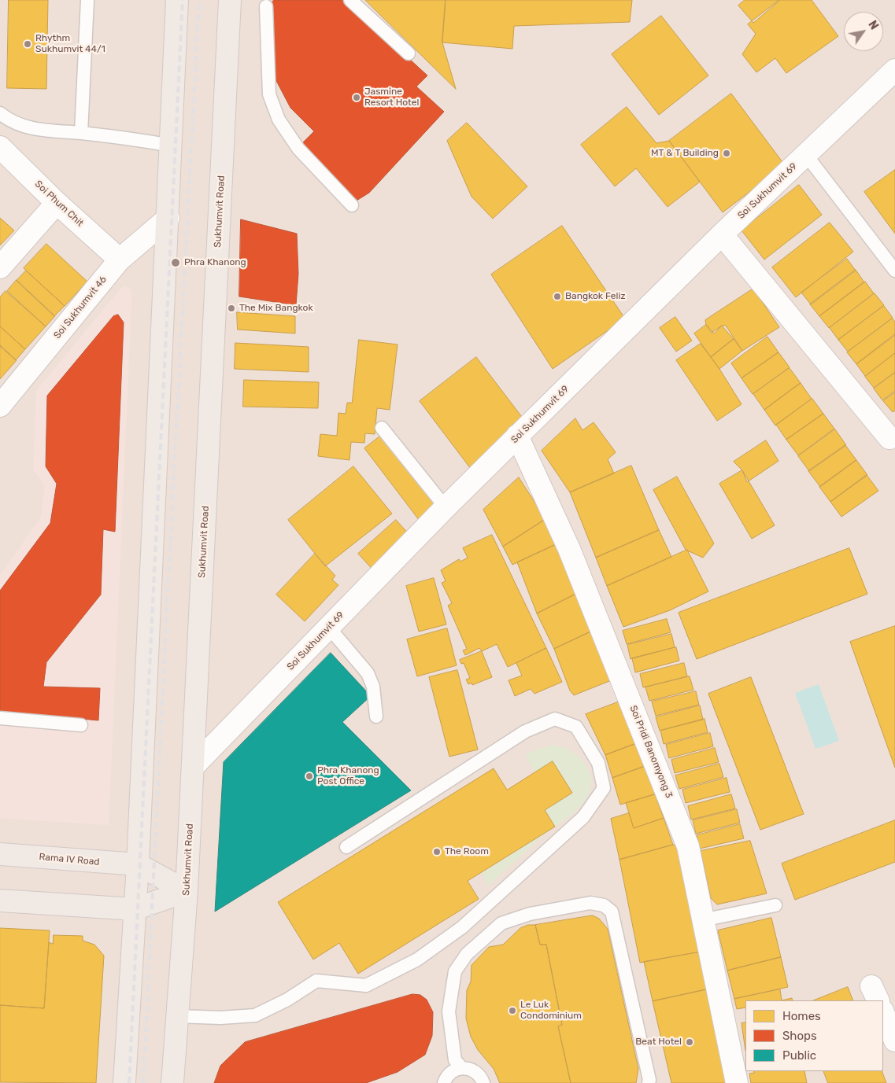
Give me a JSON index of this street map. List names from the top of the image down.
{
  "streets": {
    "main road": ["Sukhumvit Road", "Rama IV Road"],
    "street": [
      "Soi Sukhumvit 69",
      "Soi Phum Chit",
      "Soi Sukhumvit 46",
      "Soi Pridi Banomyong 3"
    ]
  },
  "crossings": [
    ["Soi Sukhumvit 69", "Sukhumvit Road"],
    ["Soi Sukhumvit 69", "Soi Pridi Banomyong 3"],
    ["Soi Phum Chit", "Soi Sukhumvit 46"]
  ],
  "places": [
    "Rhythm Sukhumvit 44/1",
    "Jasmine Resort Hotel",
    "MT & T Building",
    "Phra Khanong",
    "Bangkok Feliz",
    "The Mix Bangkok",
    "Phra Khanong Post Office",
    "The Room",
    "Le Luk Condominium",
    "Beat Hotel"
  ],
  "legend": ["Homes", "Shops", "Public"],
  "north": "top right"
}
